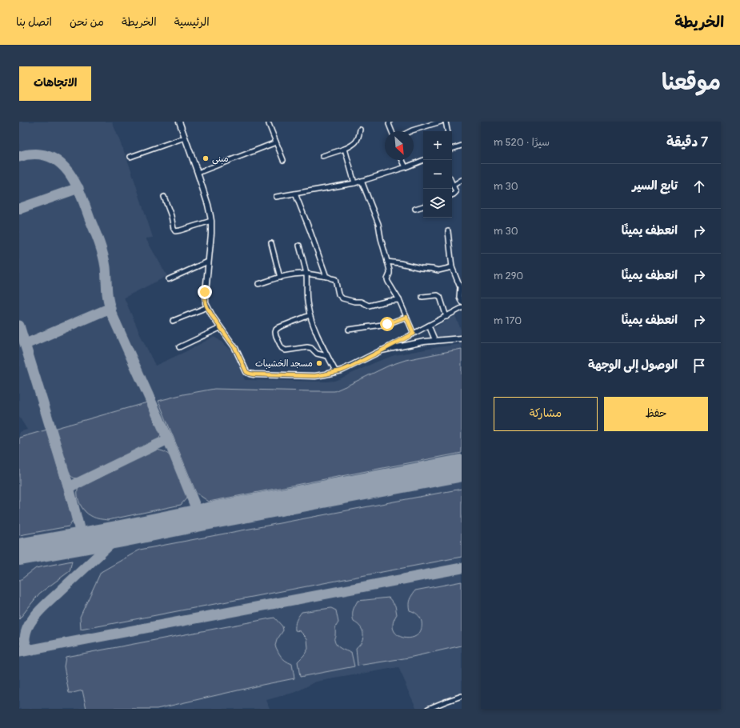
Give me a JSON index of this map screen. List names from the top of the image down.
{
  "places": ["مبنى", "مسجد الخشيبات"],
  "north": "bottom right",
  "page": {
    "header": "الخريطة",
    "nav": [
      "الرئيسية",
      "الخريطة",
      "من نحن",
      "اتصل بنا"
    ],
    "title": "موقعنا",
    "buttons": [
      "الاتجاهات",
      ["حفظ", "مشاركة"]
    ],
    "heading": ["7 دقيقة", "سيرًا · 520 m"],
    "map_buttons": ["+", "−"],
    "list": [
      ["تابع السير", "30 m"],
      ["انعطف يمينًا", "30 m"],
      ["انعطف يمينًا", "290 m"],
      ["انعطف يمينًا", "170 m"],
      "الوصول إلى الوجهة"
    ]
  }
}
